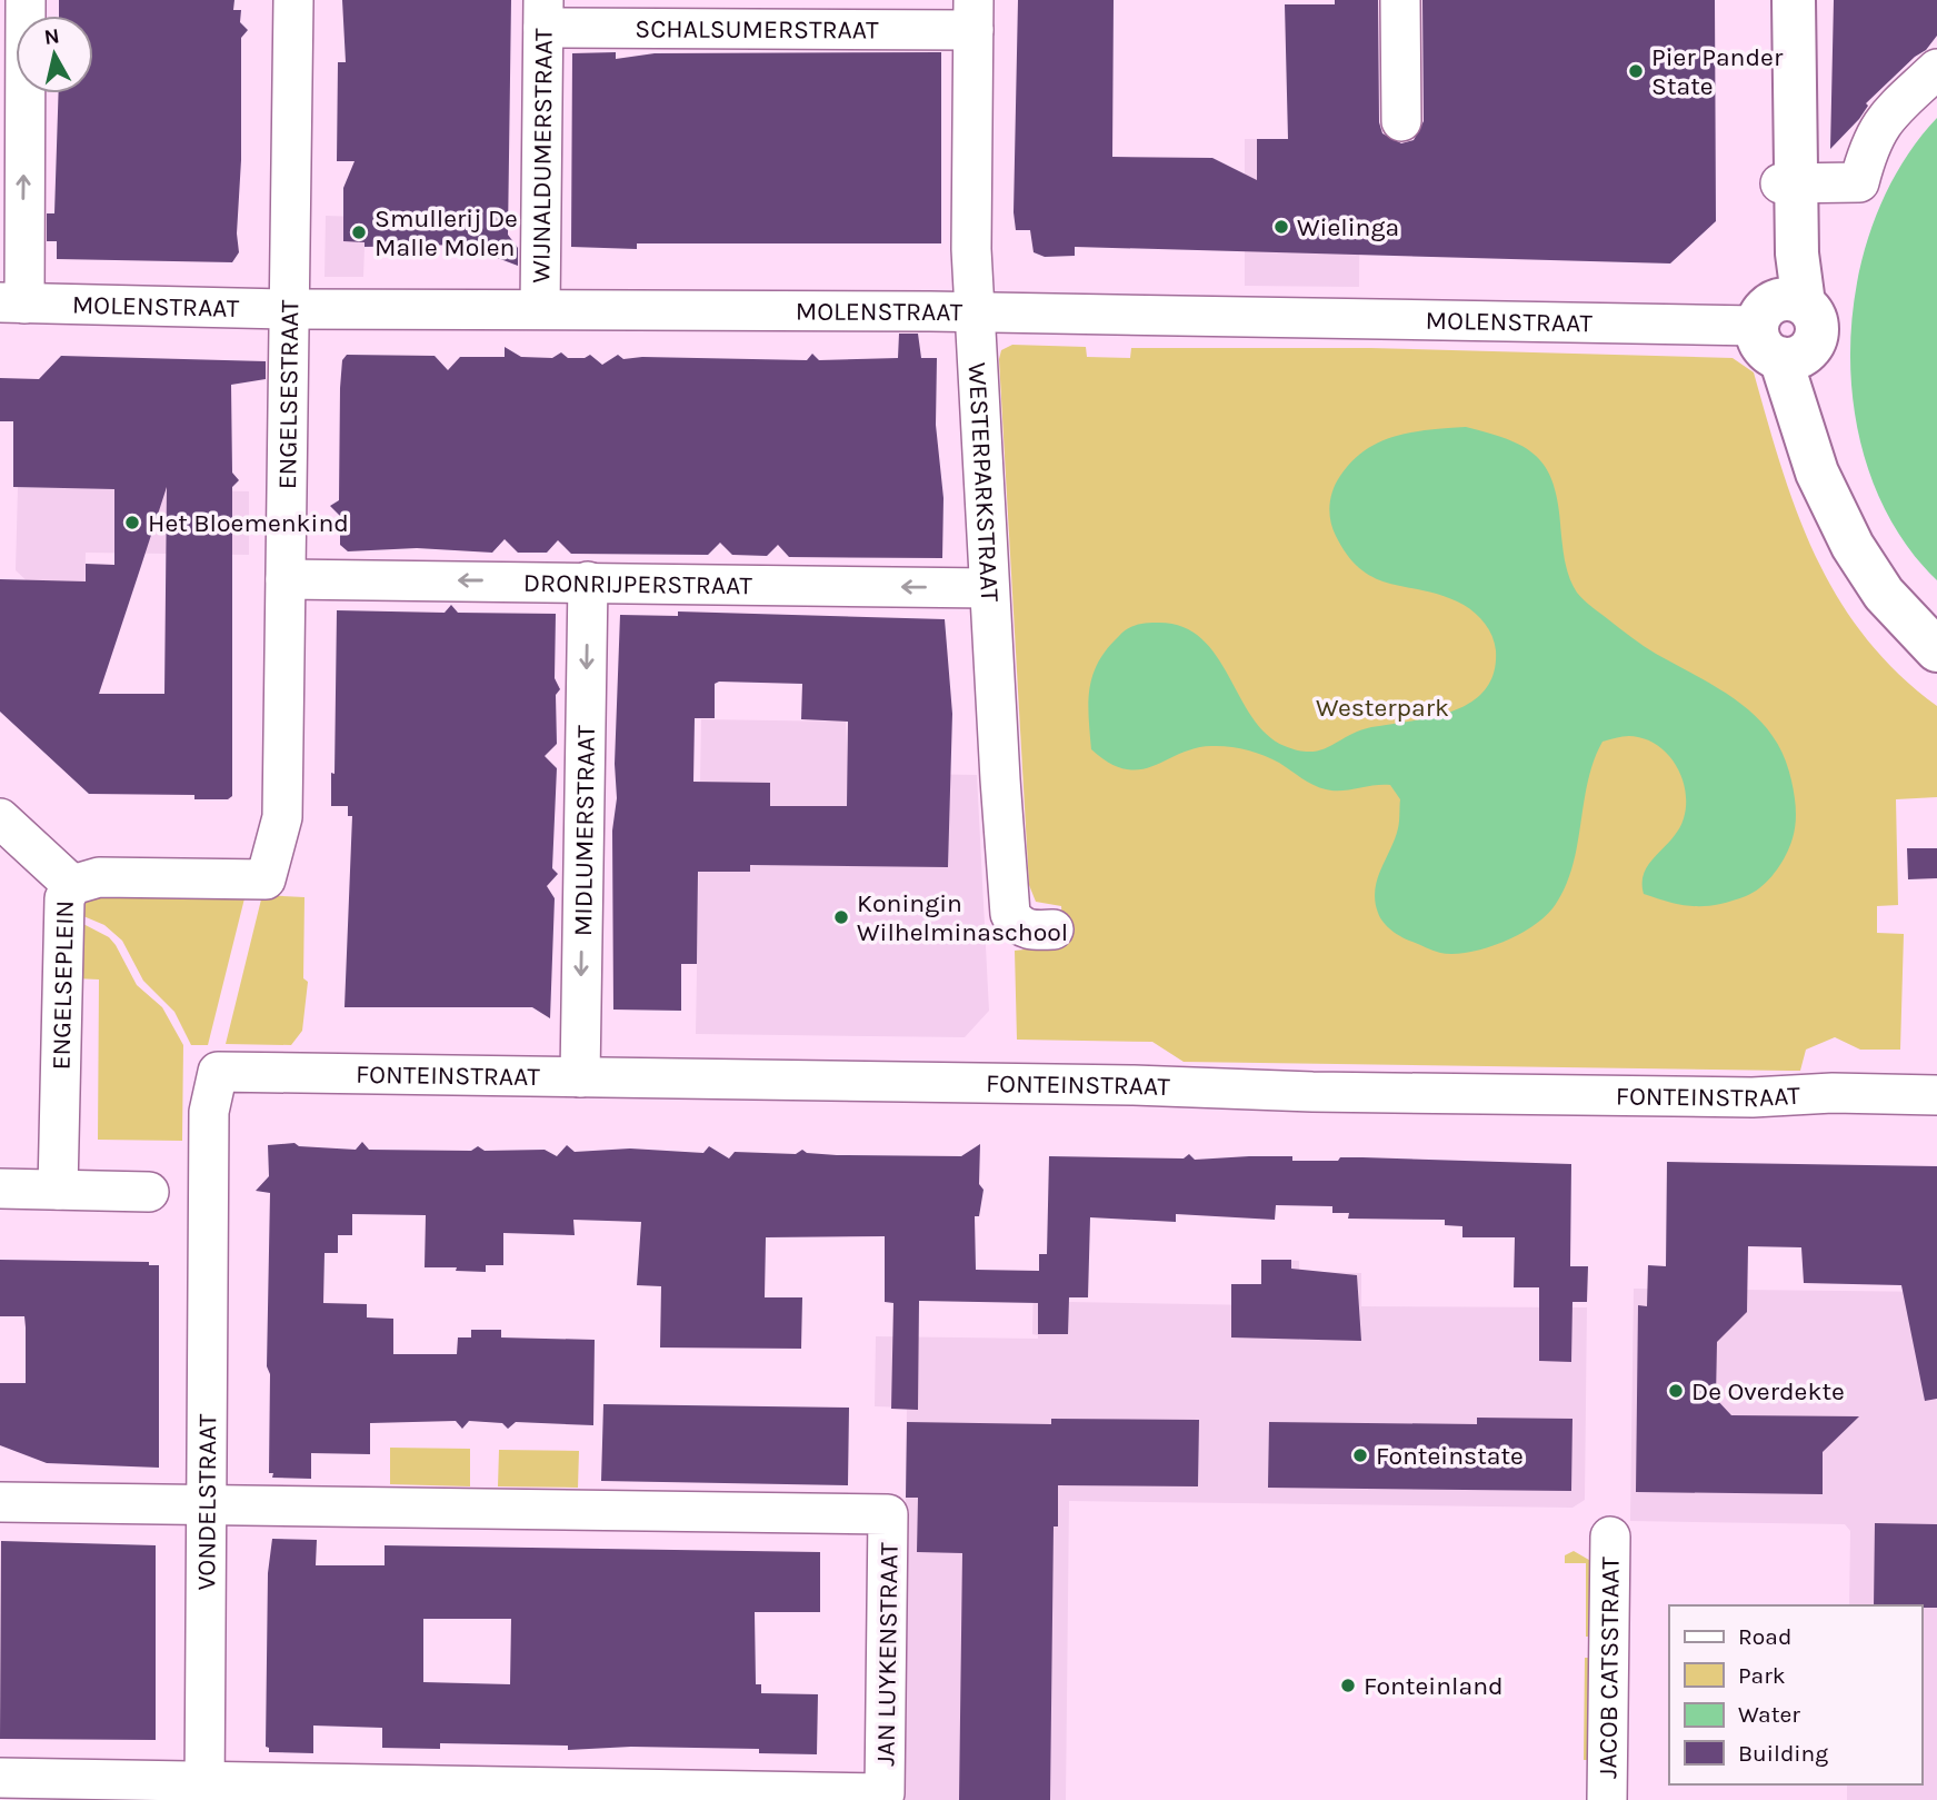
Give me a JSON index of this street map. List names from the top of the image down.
{
  "streets": {
    "street": [
      "SCHALSUMERSTRAAT",
      "WIJNALDUMERSTRAAT",
      "MOLENSTRAAT",
      "ENGELSESTRAAT",
      "WESTERPARKSTRAAT",
      "DRONRIJPERSTRAAT",
      "MIDLUMERSTRAAT",
      "ENGELSEPLEIN",
      "FONTEINSTRAAT",
      "VONDELSTRAAT",
      "JAN LUYKENSTRAAT",
      "JACOB CATSSTRAAT"
    ]
  },
  "crossings": [
    ["SCHALSUMERSTRAAT", "WIJNALDUMERSTRAAT"],
    ["SCHALSUMERSTRAAT", "WESTERPARKSTRAAT"],
    ["WIJNALDUMERSTRAAT", "MOLENSTRAAT"],
    ["MOLENSTRAAT", "ENGELSESTRAAT"],
    ["MOLENSTRAAT", "WESTERPARKSTRAAT"],
    ["ENGELSESTRAAT", "DRONRIJPERSTRAAT"],
    ["ENGELSESTRAAT", "ENGELSEPLEIN"],
    ["WESTERPARKSTRAAT", "DRONRIJPERSTRAAT"],
    ["DRONRIJPERSTRAAT", "MIDLUMERSTRAAT"],
    ["MIDLUMERSTRAAT", "FONTEINSTRAAT"],
    ["FONTEINSTRAAT", "VONDELSTRAAT"],
    ["VONDELSTRAAT", "JAN LUYKENSTRAAT"]
  ],
  "one_way": ["DRONRIJPERSTRAAT", "MIDLUMERSTRAAT"],
  "parks": ["Westerpark"],
  "places": [
    "Pier Pander State",
    "Wielinga",
    "Smullerij De Malle Molen",
    "Het Bloemenkind",
    "Koningin Wilhelminaschool",
    "De Overdekte",
    "Fonteinstate",
    "Fonteinland"
  ],
  "legend": [
    "Road",
    "Park",
    "Water",
    "Building"
  ],
  "north": "top"
}
